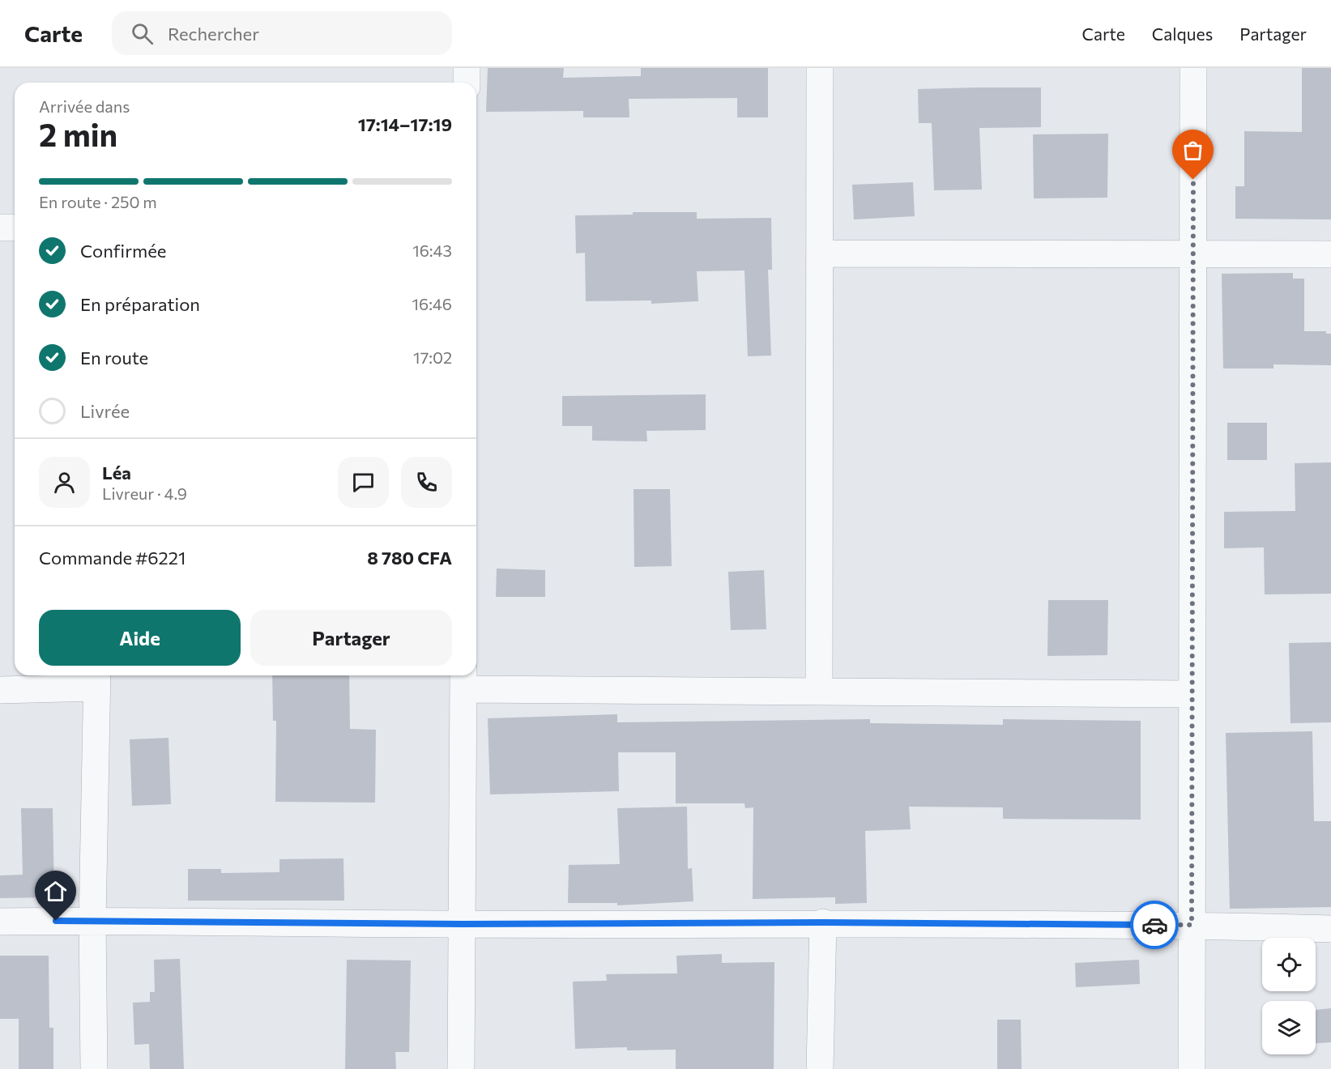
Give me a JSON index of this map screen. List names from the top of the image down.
{
  "page": {
    "header": "Carte",
    "search": "Rechercher",
    "nav": ["Carte", "Calques", "Partager"],
    "heading": ["2 min", "Arrivée dans", "17:14–17:19"],
    "panel": [
      "Léa",
      "Livreur · 4.9",
      "Commande #6221",
      "8 780 CFA"
    ],
    "bar": "En route · 250 m",
    "list": [
      ["Confirmée", "16:43"],
      ["En préparation", "16:46"],
      ["En route", "17:02"],
      "Livrée"
    ],
    "buttons": ["Aide", "Partager"]
  }
}
